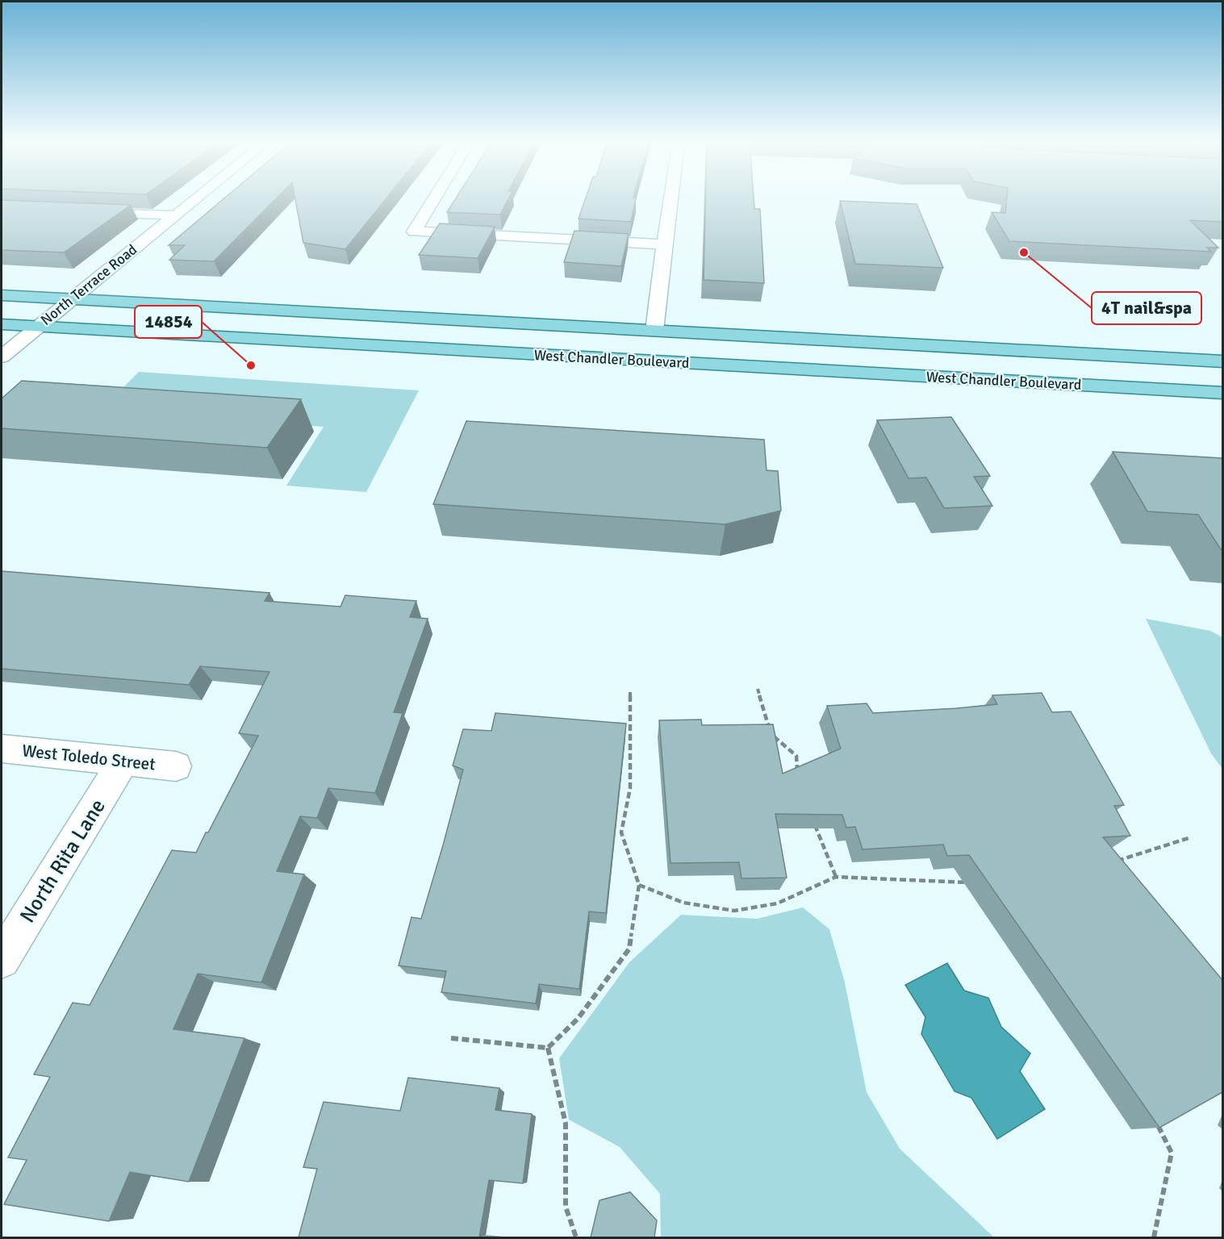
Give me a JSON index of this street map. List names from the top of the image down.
{
  "streets": {
    "main road": ["West Chandler Boulevard"],
    "street": ["North Terrace Road", "West Toledo Street", "North Rita Lane"]
  },
  "crossings": [
    ["North Terrace Road", "West Chandler Boulevard"],
    ["West Toledo Street", "North Rita Lane"]
  ],
  "places": ["4T nail&spa", "14854"]
}
